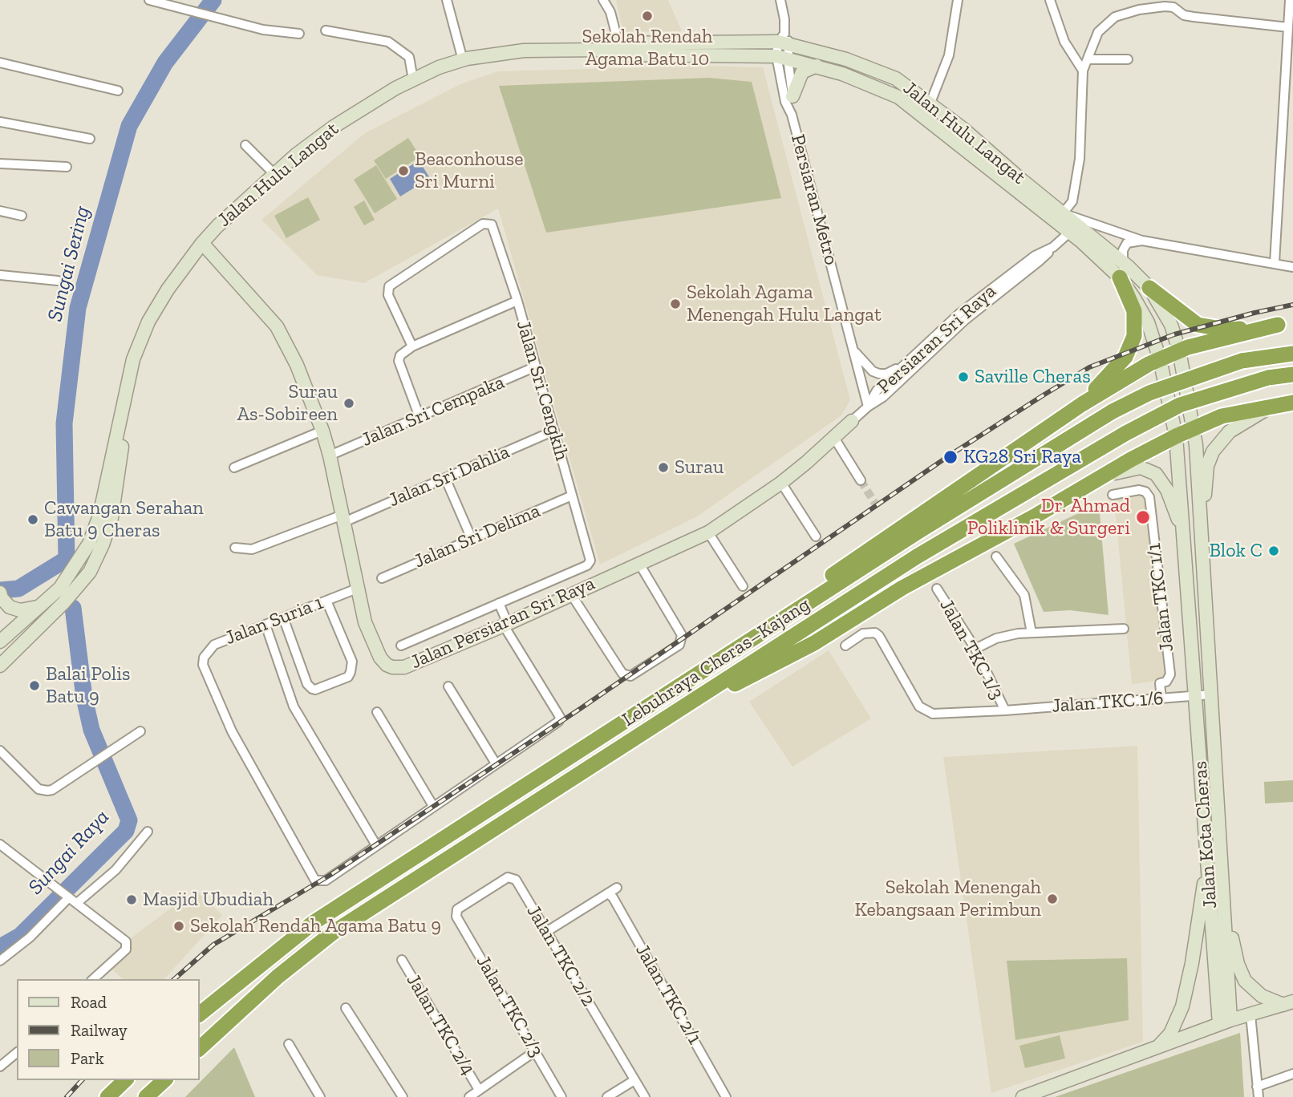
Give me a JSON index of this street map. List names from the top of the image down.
{
  "streets": {
    "highway": ["Lebuhraya Cheras–Kajang"],
    "main road": ["Jalan Hulu Langat", "Jalan Persiaran Sri Raya", "Jalan Kota Cheras"],
    "street": [
      "Persiaran Metro",
      "Persiaran Sri Raya",
      "Jalan Sri Cengkih",
      "Jalan Sri Cempaka",
      "Jalan Sri Dahlia",
      "Jalan Sri Delima",
      "Jalan TKC 1/1",
      "Jalan Suria 1",
      "Jalan TKC 1/3",
      "Jalan TKC 1/6",
      "Jalan TKC 2/2",
      "Jalan TKC 2/1",
      "Jalan TKC 2/3",
      "Jalan TKC 2/4"
    ]
  },
  "crossings": [
    ["Jalan Hulu Langat", "Persiaran Metro"],
    ["Jalan Hulu Langat", "Persiaran Sri Raya"],
    ["Jalan Hulu Langat", "Jalan Persiaran Sri Raya"],
    ["Jalan Hulu Langat", "Jalan Kota Cheras"],
    ["Persiaran Metro", "Persiaran Sri Raya"],
    ["Persiaran Metro", "Jalan Persiaran Sri Raya"],
    ["Persiaran Sri Raya", "Jalan Persiaran Sri Raya"],
    ["Jalan Sri Cengkih", "Jalan Sri Cempaka"],
    ["Jalan Sri Cengkih", "Jalan Sri Dahlia"],
    ["Jalan Sri Cengkih", "Jalan Sri Delima"],
    ["Jalan Sri Cempaka", "Jalan Persiaran Sri Raya"],
    ["Jalan Sri Dahlia", "Jalan Persiaran Sri Raya"],
    ["Jalan TKC 1/1", "Jalan TKC 1/6"],
    ["Jalan Suria 1", "Jalan Persiaran Sri Raya"],
    ["Jalan TKC 1/3", "Jalan TKC 1/6"],
    ["Jalan TKC 1/6", "Jalan Kota Cheras"],
    ["Jalan TKC 2/2", "Jalan TKC 2/3"]
  ],
  "water": ["Sungai Sering", "Sungai Raya"],
  "places": [
    "Sekolah Rendah Agama Batu 10",
    "Beaconhouse Sri Murni",
    "Sekolah Agama Menengah Hulu Langat",
    "Saville Cheras",
    "Surau As-Sobireen",
    "KG28 Sri Raya",
    "Surau",
    "Dr. Ahmad Poliklinik & Surgeri",
    "Cawangan Serahan Batu 9 Cheras",
    "Blok C",
    "Balai Polis Batu 9",
    "Sekolah Menengah Kebangsaan Perimbun",
    "Masjid Ubudiah",
    "Sekolah Rendah Agama Batu 9"
  ],
  "legend": ["Road", "Railway", "Park"]
}
